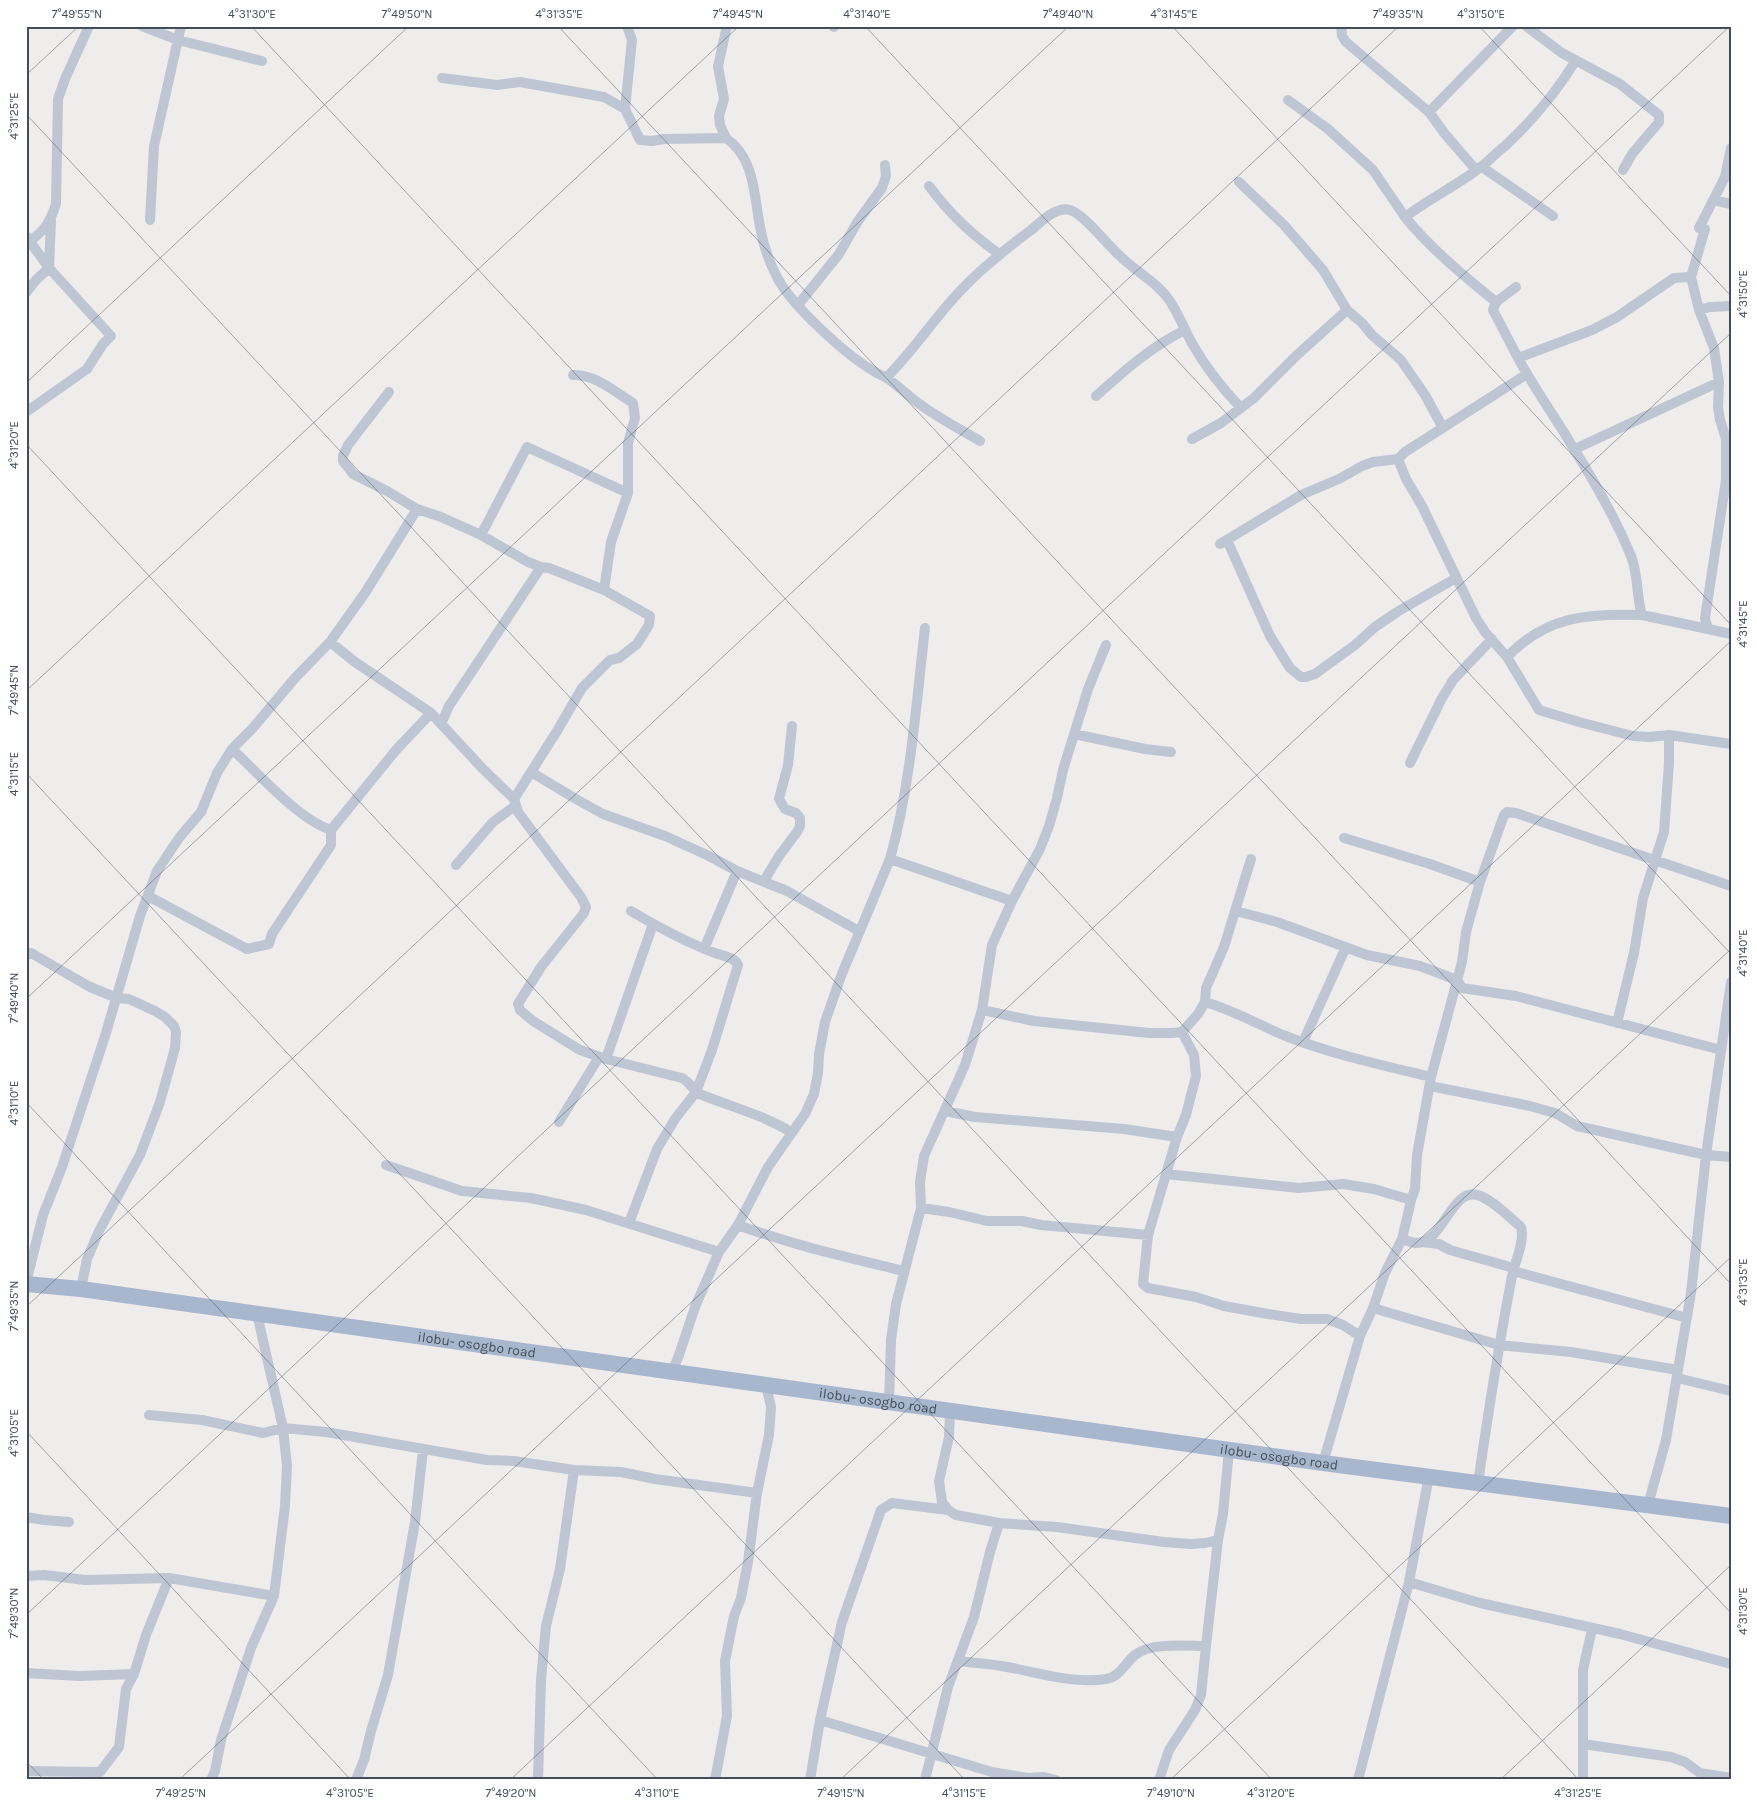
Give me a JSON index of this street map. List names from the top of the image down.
{
  "streets": {
    "main road": ["ilobu- osogbo road"]
  },
  "coordinates": [
    "7°49'55\"N",
    "4°31'30\"E",
    "7°49'50\"N",
    "4°31'35\"E",
    "7°49'45\"N",
    "4°31'40\"E",
    "7°49'40\"N",
    "4°31'45\"E",
    "7°49'35\"N",
    "4°31'50\"E",
    "4°31'25\"E",
    "4°31'20\"E",
    "4°31'15\"E",
    "4°31'10\"E",
    "4°31'05\"E",
    "7°49'30\"N",
    "7°49'25\"N",
    "7°49'20\"N",
    "7°49'15\"N",
    "7°49'10\"N"
  ]
}
